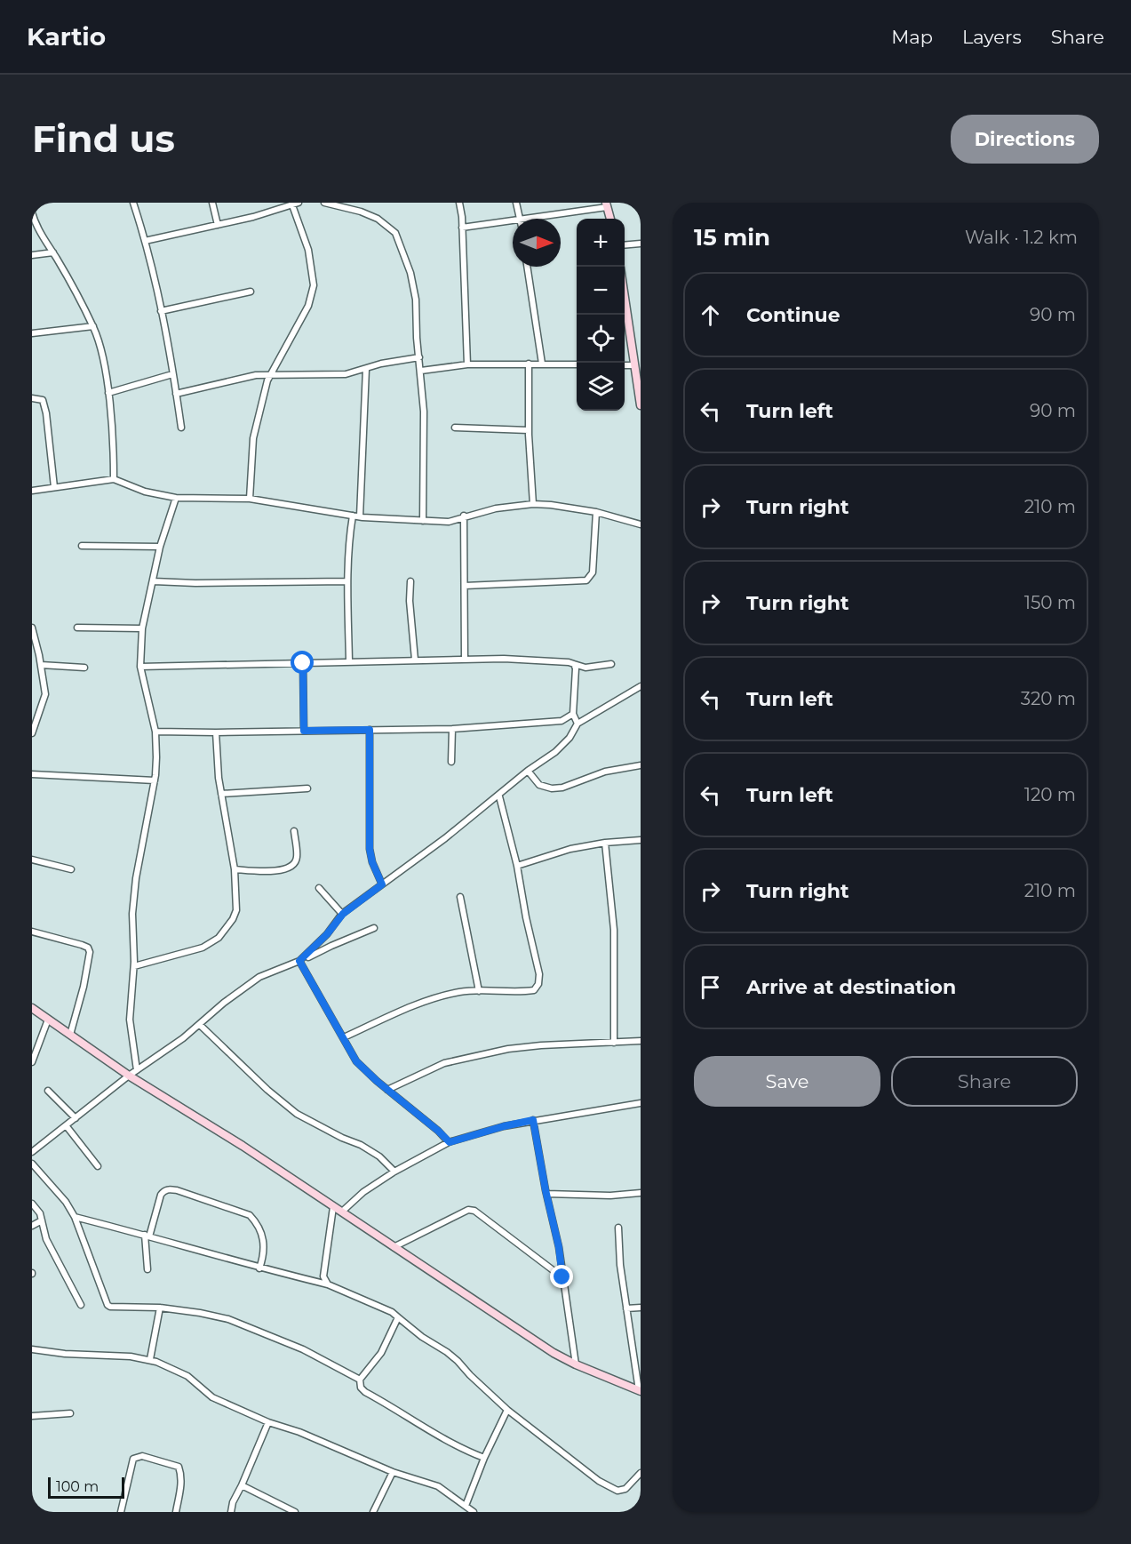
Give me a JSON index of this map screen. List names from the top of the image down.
{
  "scale_bar": "100 m",
  "north": "right",
  "page": {
    "header": "Kartio",
    "nav": ["Map", "Layers", "Share"],
    "buttons": [
      "Directions",
      ["Save", "Share"]
    ],
    "title": "Find us",
    "heading": ["15 min", "Walk · 1.2 km"],
    "map_buttons": ["+", "−"],
    "list": [
      ["Continue", "90 m"],
      ["Turn left", "90 m"],
      ["Turn right", "210 m"],
      ["Turn right", "150 m"],
      ["Turn left", "320 m"],
      ["Turn left", "120 m"],
      ["Turn right", "210 m"],
      "Arrive at destination"
    ],
    "scale": "100 m"
  }
}
